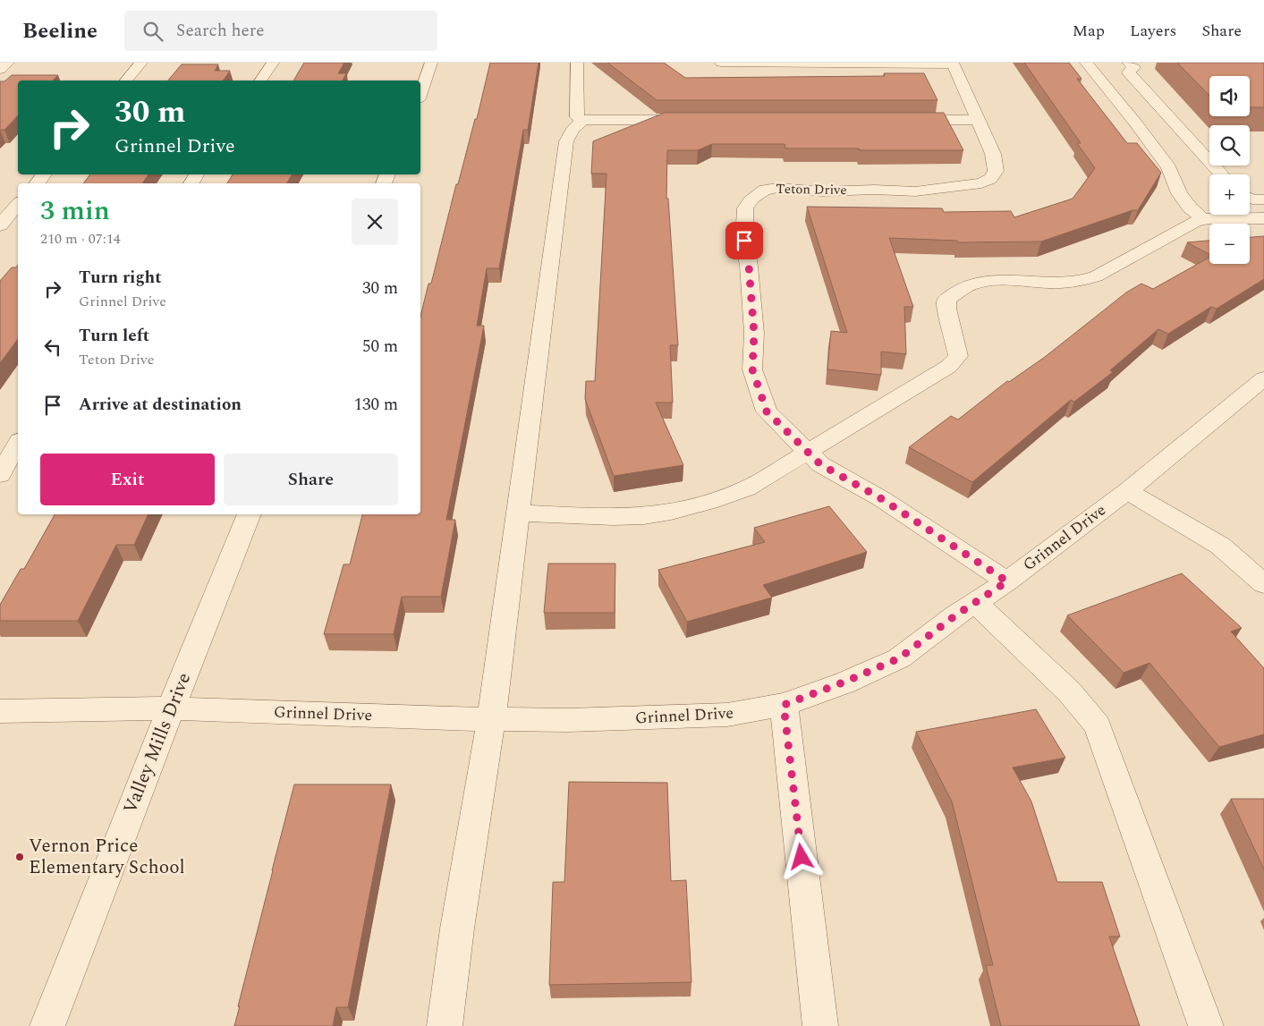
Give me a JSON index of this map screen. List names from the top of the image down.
{
  "streets": {
    "street": ["Teton Drive", "Grinnel Drive", "Valley Mills Drive"]
  },
  "crossings": [
    ["Teton Drive", "Grinnel Drive"],
    ["Grinnel Drive", "Valley Mills Drive"]
  ],
  "places": ["Vernon Price Elementary School"],
  "page": {
    "header": "Beeline",
    "search": "Search here",
    "nav": ["Map", "Layers", "Share"],
    "map_buttons": ["+", "−"],
    "turn": ["30 m", "Grinnel Drive"],
    "heading": ["3 min", "210 m · 07:14"],
    "list": [
      {
        "name": "Turn right",
        "note": "Grinnel Drive",
        "value": "30 m"
      },
      {
        "name": "Turn left",
        "note": "Teton Drive",
        "value": "50 m"
      },
      {
        "name": "Arrive at destination",
        "value": "130 m"
      }
    ],
    "buttons": ["Exit", "Share"]
  }
}
